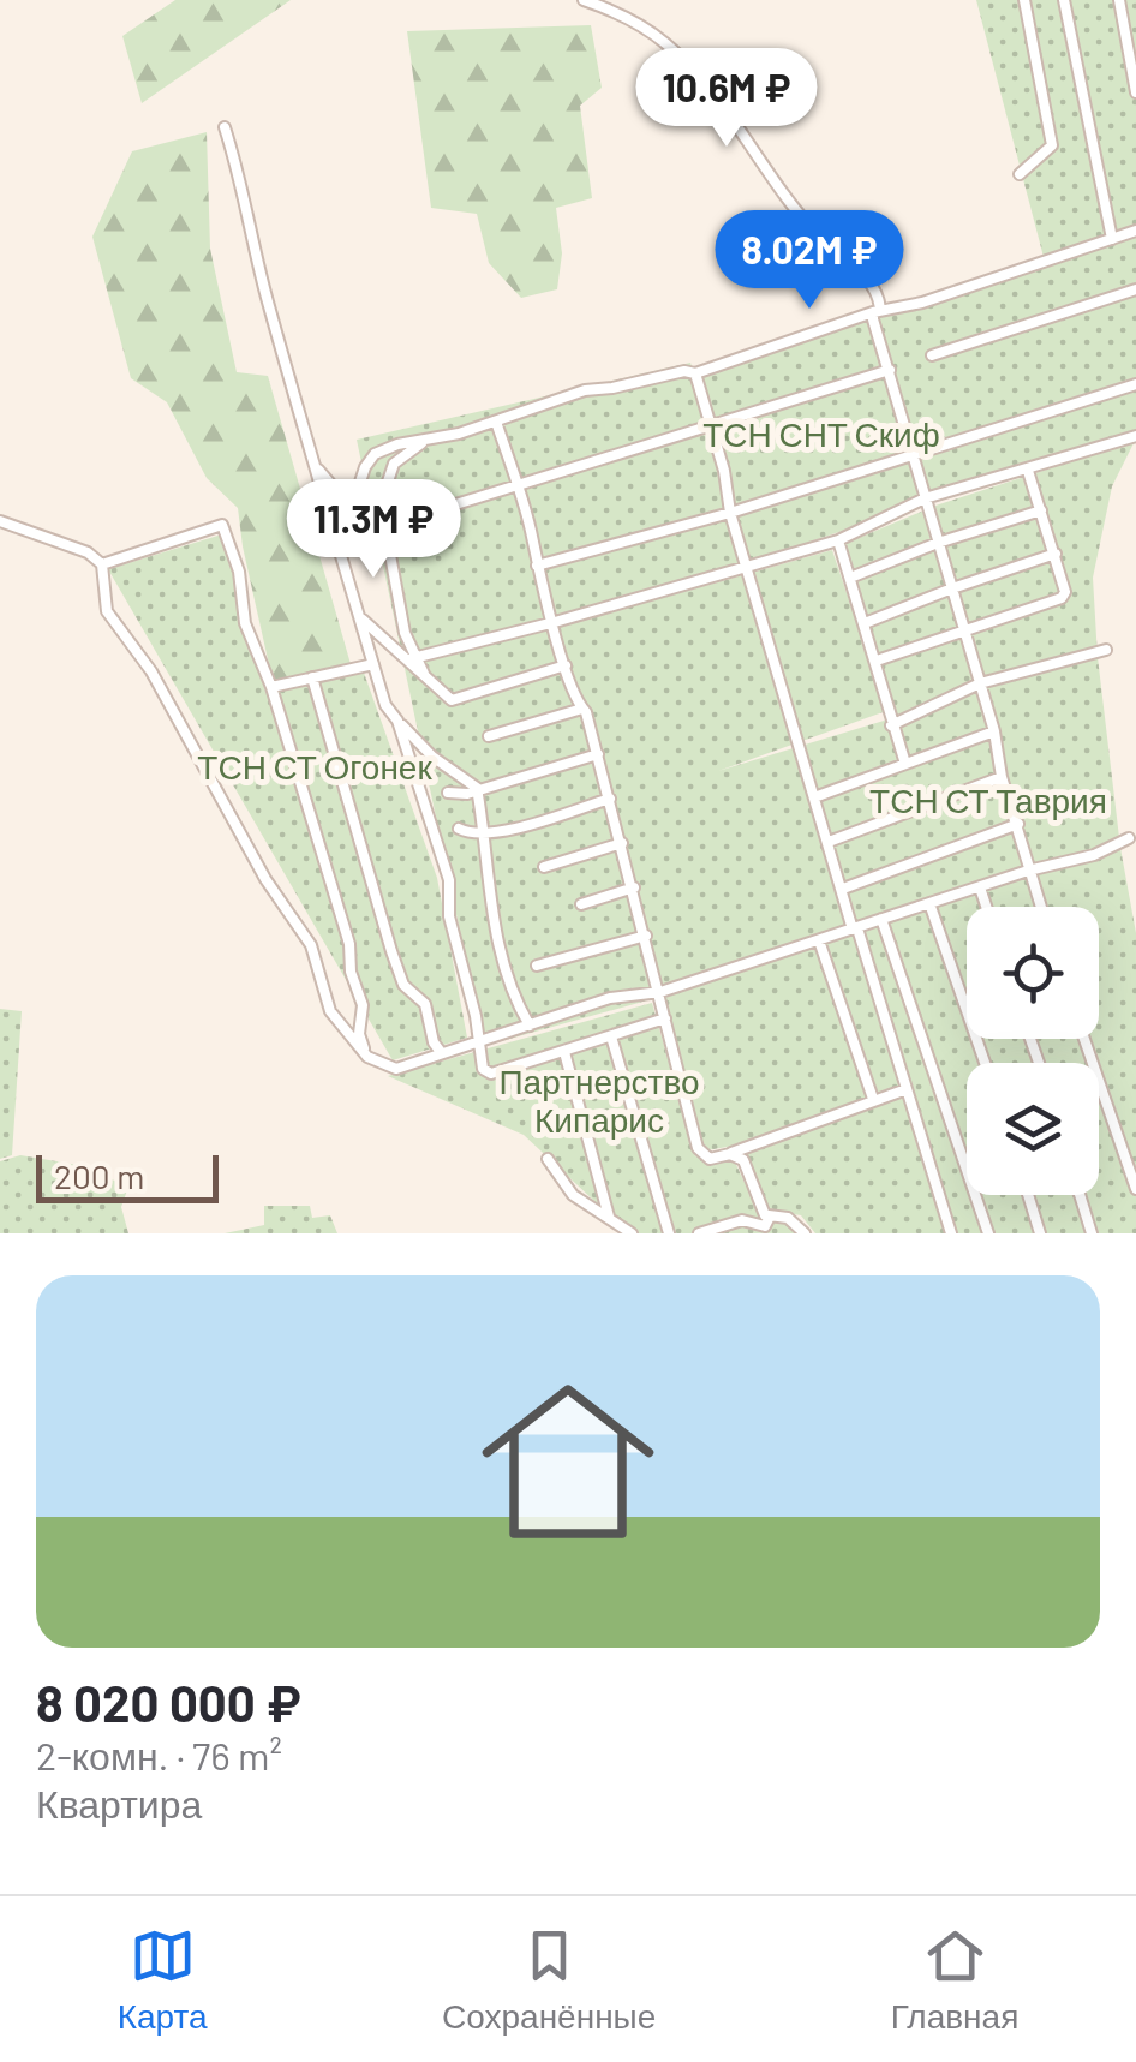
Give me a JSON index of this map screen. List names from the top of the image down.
{
  "parks": [
    "ТСН СНТ Скиф",
    "ТСН СТ Огонек",
    "ТСН СТ Таврия",
    "Партнерство Кипарис"
  ],
  "scale_bar": "200 m",
  "page": {
    "price": ["10.6M ₽", "8.02M ₽", "11.3M ₽"],
    "scale": "200 m",
    "list": [
      {
        "name": "8 020 000 ₽",
        "note": "2-комн. · 76 m² · Квартира"
      }
    ],
    "tabs": ["Карта", "Сохранённые", "Главная"]
  }
}
